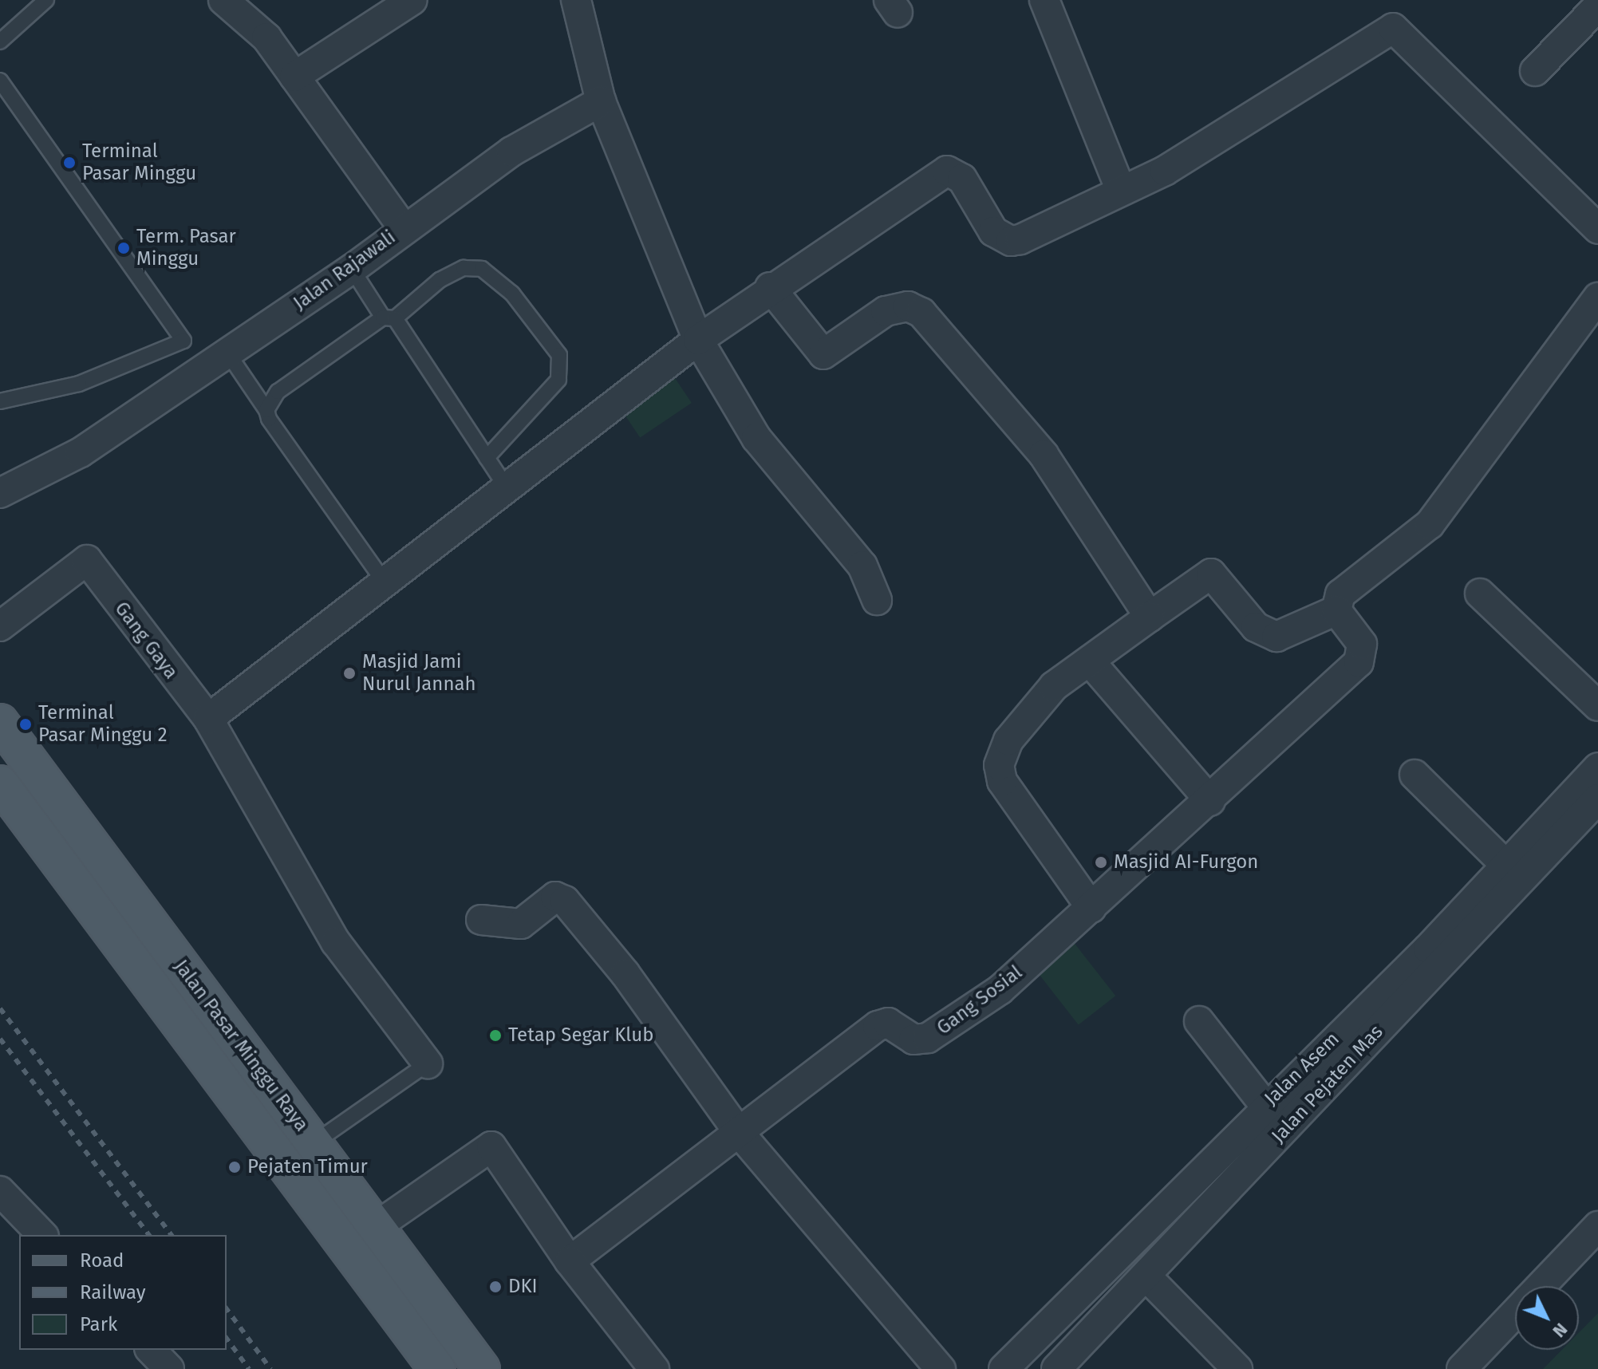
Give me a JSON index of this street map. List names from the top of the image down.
{
  "streets": {
    "main road": ["Jalan Pasar Minggu Raya"],
    "street": [
      "Jalan Rajawali",
      "Gang Gaya",
      "Gang Sosial",
      "Jalan Asem",
      "Jalan Pejaten Mas"
    ]
  },
  "places": [
    "Terminal Pasar Minggu",
    "Term. Pasar Minggu",
    "Masjid Jami Nurul Jannah",
    "Terminal Pasar Minggu 2",
    "Masjid AI-Furgon",
    "Tetap Segar Klub",
    "Pejaten Timur",
    "DKI"
  ],
  "legend": ["Road", "Railway", "Park"],
  "north": "bottom right"
}
